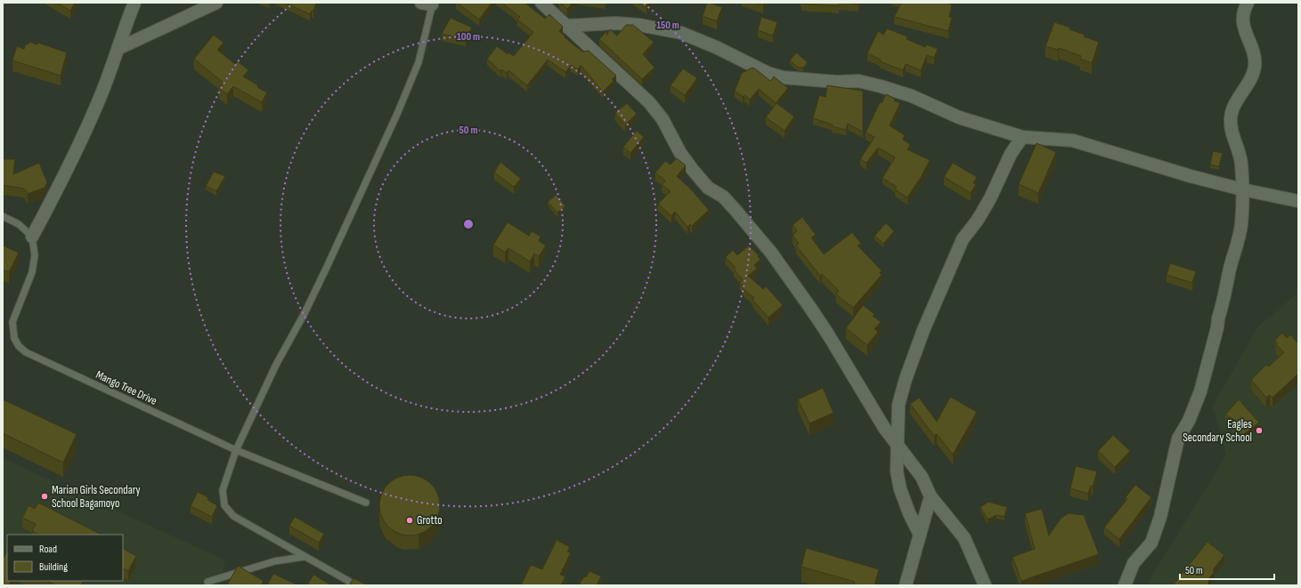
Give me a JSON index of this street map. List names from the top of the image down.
{
  "streets": {
    "lane": ["Mango Tree Drive"]
  },
  "places": ["Eagles Secondary School", "Marian Girls Secondary School Bagamoyo", "Grotto"],
  "legend": ["Road", "Building"],
  "scale_bar": "50 m",
  "rings": ["150 m", "100 m", "50 m"]
}
